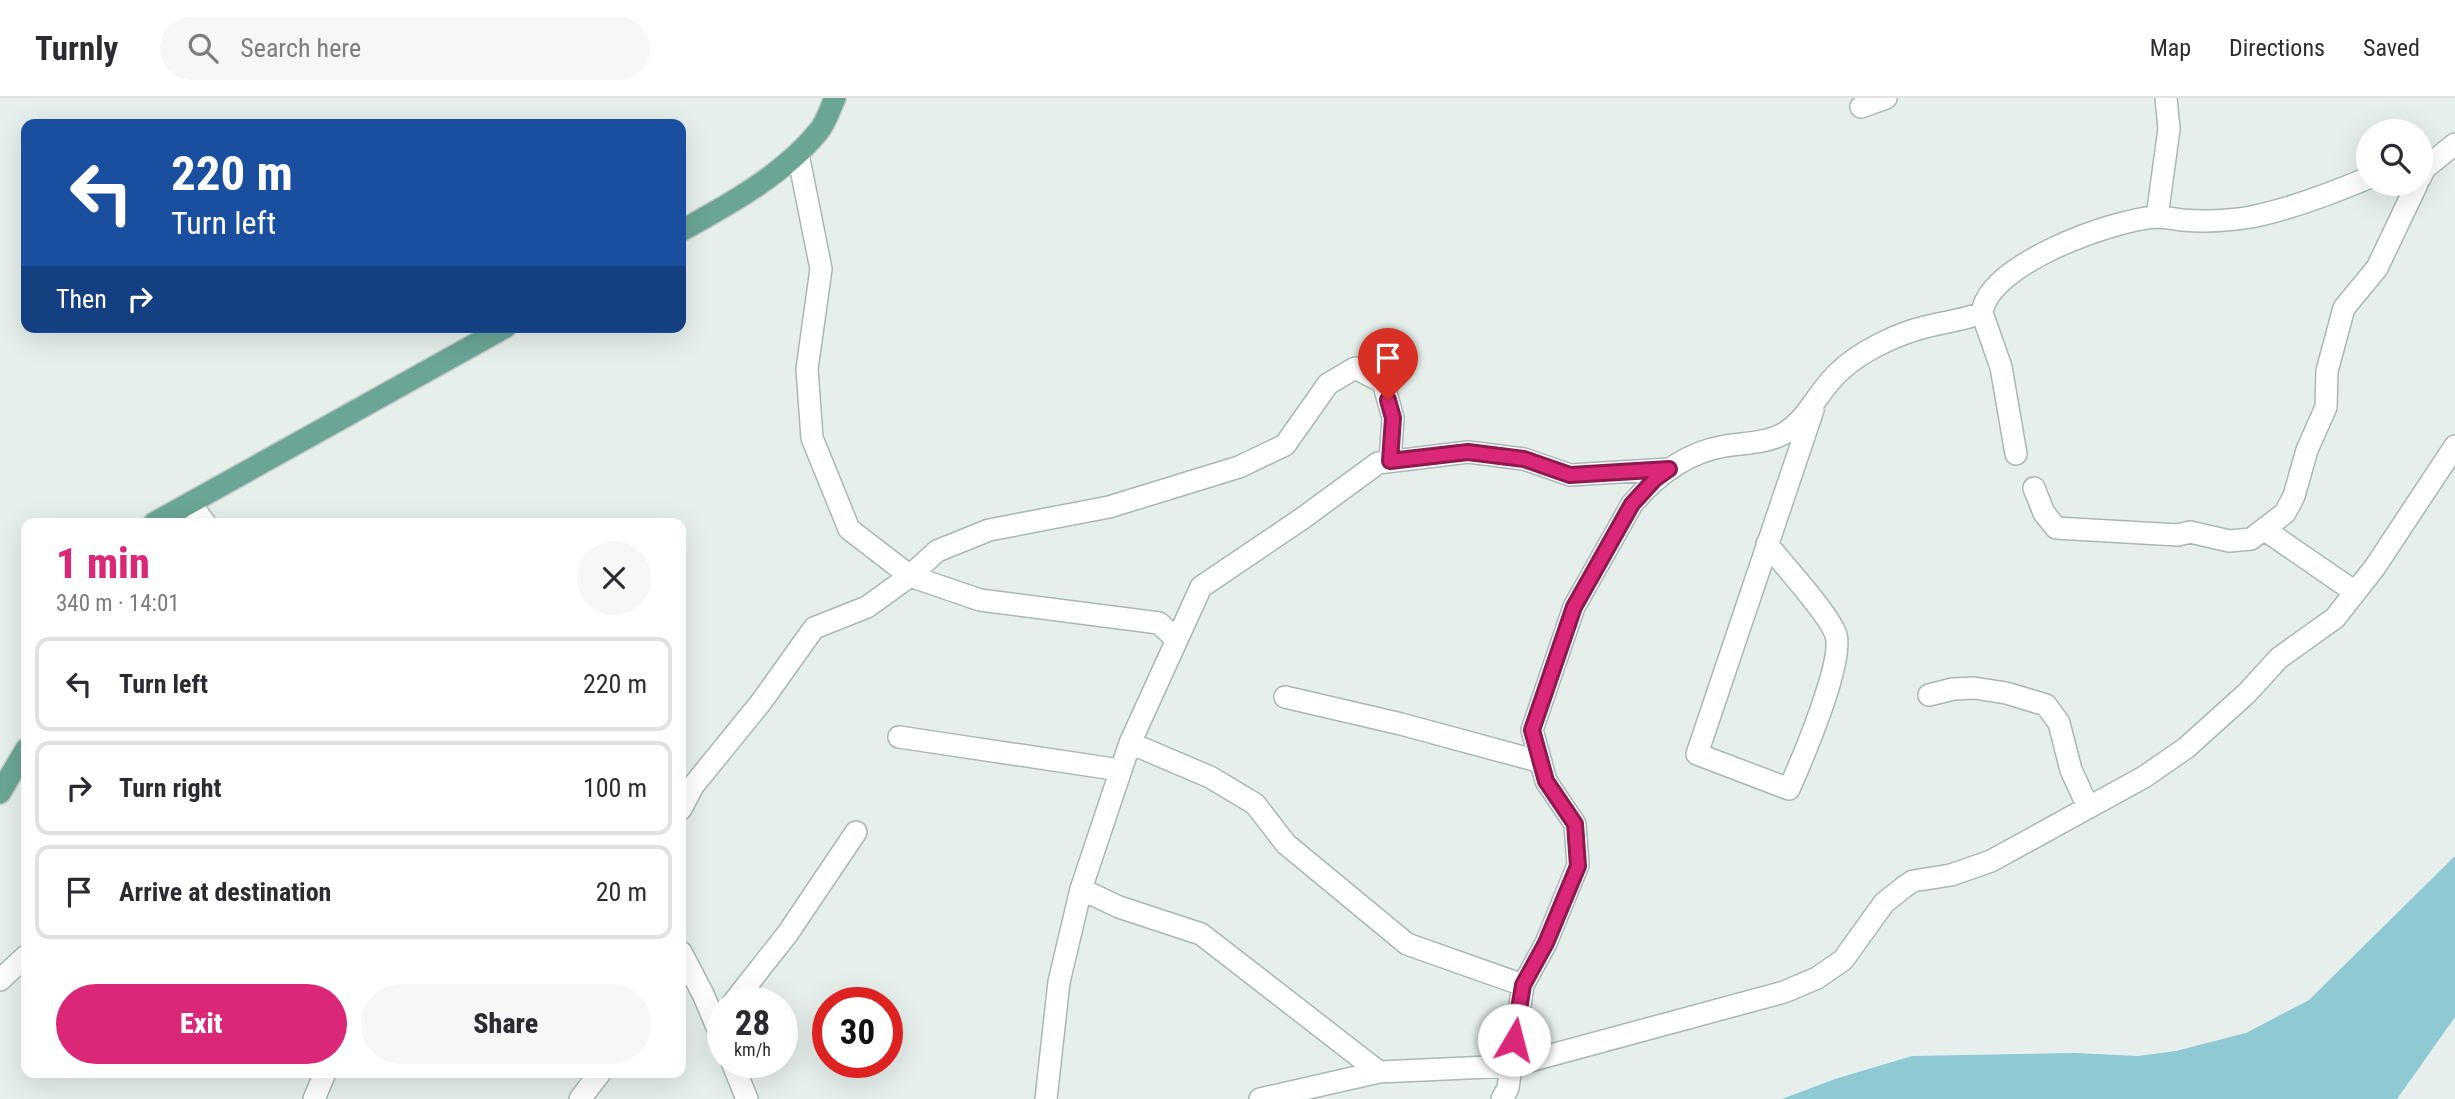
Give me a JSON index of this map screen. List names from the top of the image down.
{
  "page": {
    "header": "Turnly",
    "search": "Search here",
    "nav": ["Map", "Directions", "Saved"],
    "turn": ["220 m", "Turn left"],
    "then": "Then",
    "heading": ["1 min", "340 m · 14:01"],
    "list": [
      {
        "name": "Turn left",
        "value": "220 m"
      },
      {
        "name": "Turn right",
        "value": "100 m"
      },
      {
        "name": "Arrive at destination",
        "value": "20 m"
      }
    ],
    "buttons": ["Exit", "Share"],
    "speed": "28 km/h",
    "limit": "30"
  }
}
